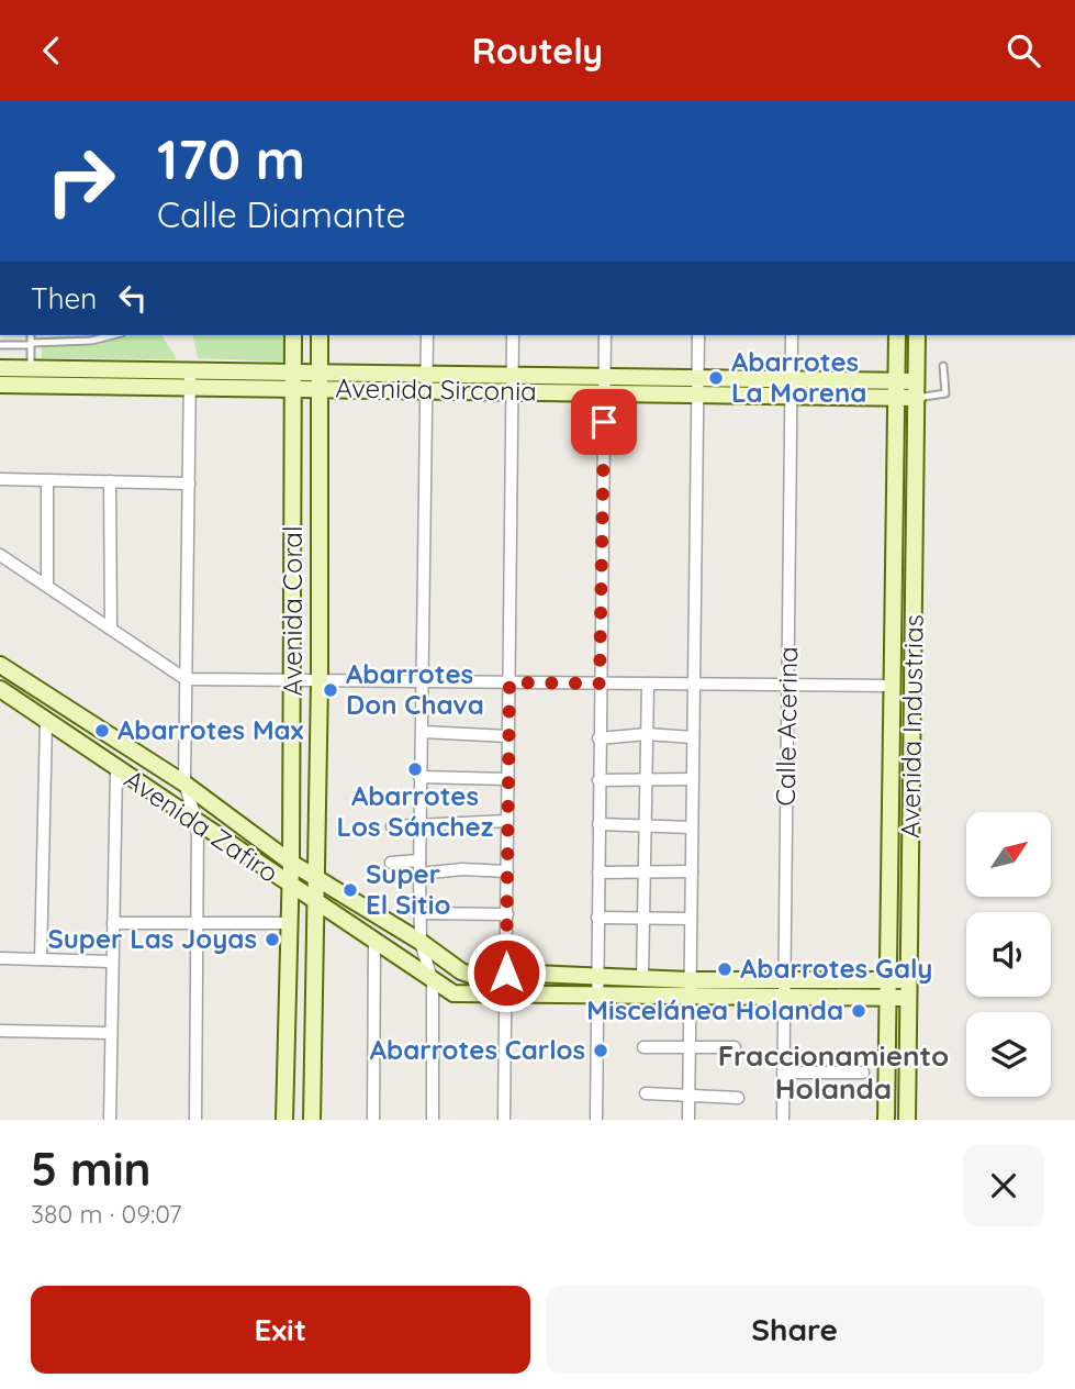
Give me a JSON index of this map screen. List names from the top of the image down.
{
  "streets": {
    "street": [
      "Avenida Sirconia",
      "Avenida Coral",
      "Calle Acerina",
      "Avenida Industrias",
      "Avenida Zafiro"
    ]
  },
  "crossings": [
    ["Avenida Sirconia", "Avenida Coral"],
    ["Avenida Sirconia", "Calle Acerina"],
    ["Avenida Sirconia", "Avenida Industrias"],
    ["Avenida Coral", "Avenida Zafiro"],
    ["Calle Acerina", "Avenida Zafiro"],
    ["Avenida Industrias", "Avenida Zafiro"]
  ],
  "districts": ["Fraccionamiento Holanda"],
  "places": [
    "Abarrotes La Morena",
    "Abarrotes Don Chava",
    "Abarrotes Max",
    "Abarrotes Los Sánchez",
    "Super El Sitio",
    "Super Las Joyas",
    "Abarrotes Galy",
    "Miscelánea Holanda",
    "Abarrotes Carlos"
  ],
  "north": "top right",
  "page": {
    "header": "Routely",
    "turn": ["170 m", "Calle Diamante"],
    "then": "Then",
    "heading": ["5 min", "380 m · 09:07"],
    "buttons": ["Exit", "Share"]
  }
}
